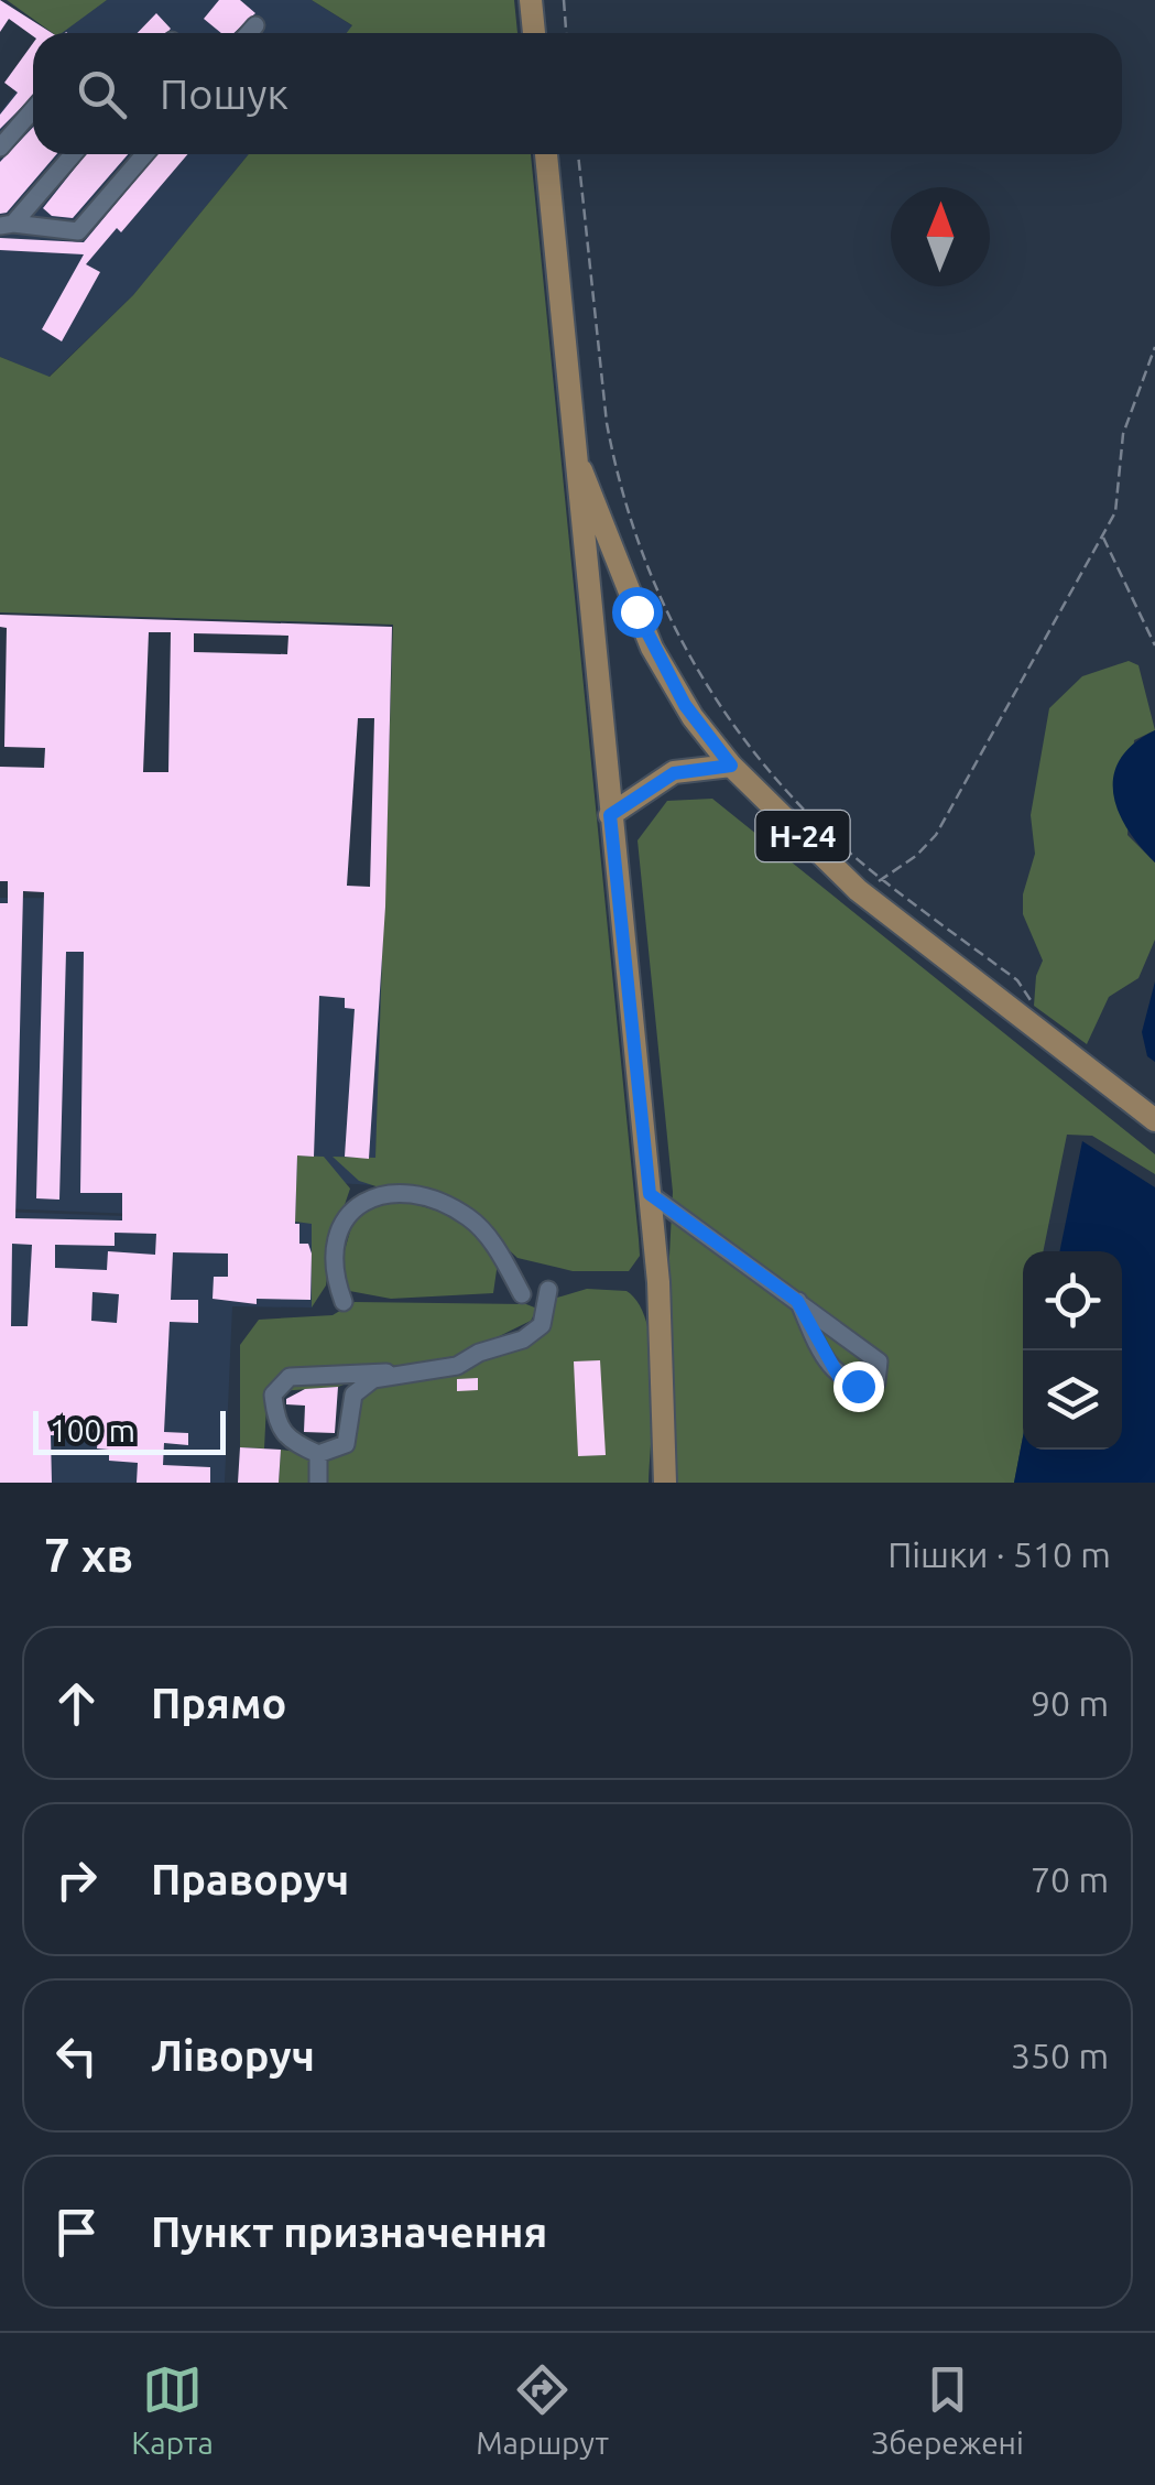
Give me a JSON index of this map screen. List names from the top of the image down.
{
  "streets": {
    "main road": ["Н-24"]
  },
  "scale_bar": "100 m",
  "north": "top",
  "page": {
    "search": "Пошук",
    "scale": "100 m",
    "heading": ["7 хв", "Пішки · 510 m"],
    "list": [
      ["Прямо", "90 m"],
      ["Праворуч", "70 m"],
      ["Ліворуч", "350 m"],
      "Пункт призначення"
    ],
    "nav": ["Карта", "Маршрут", "Збережені"]
  }
}
